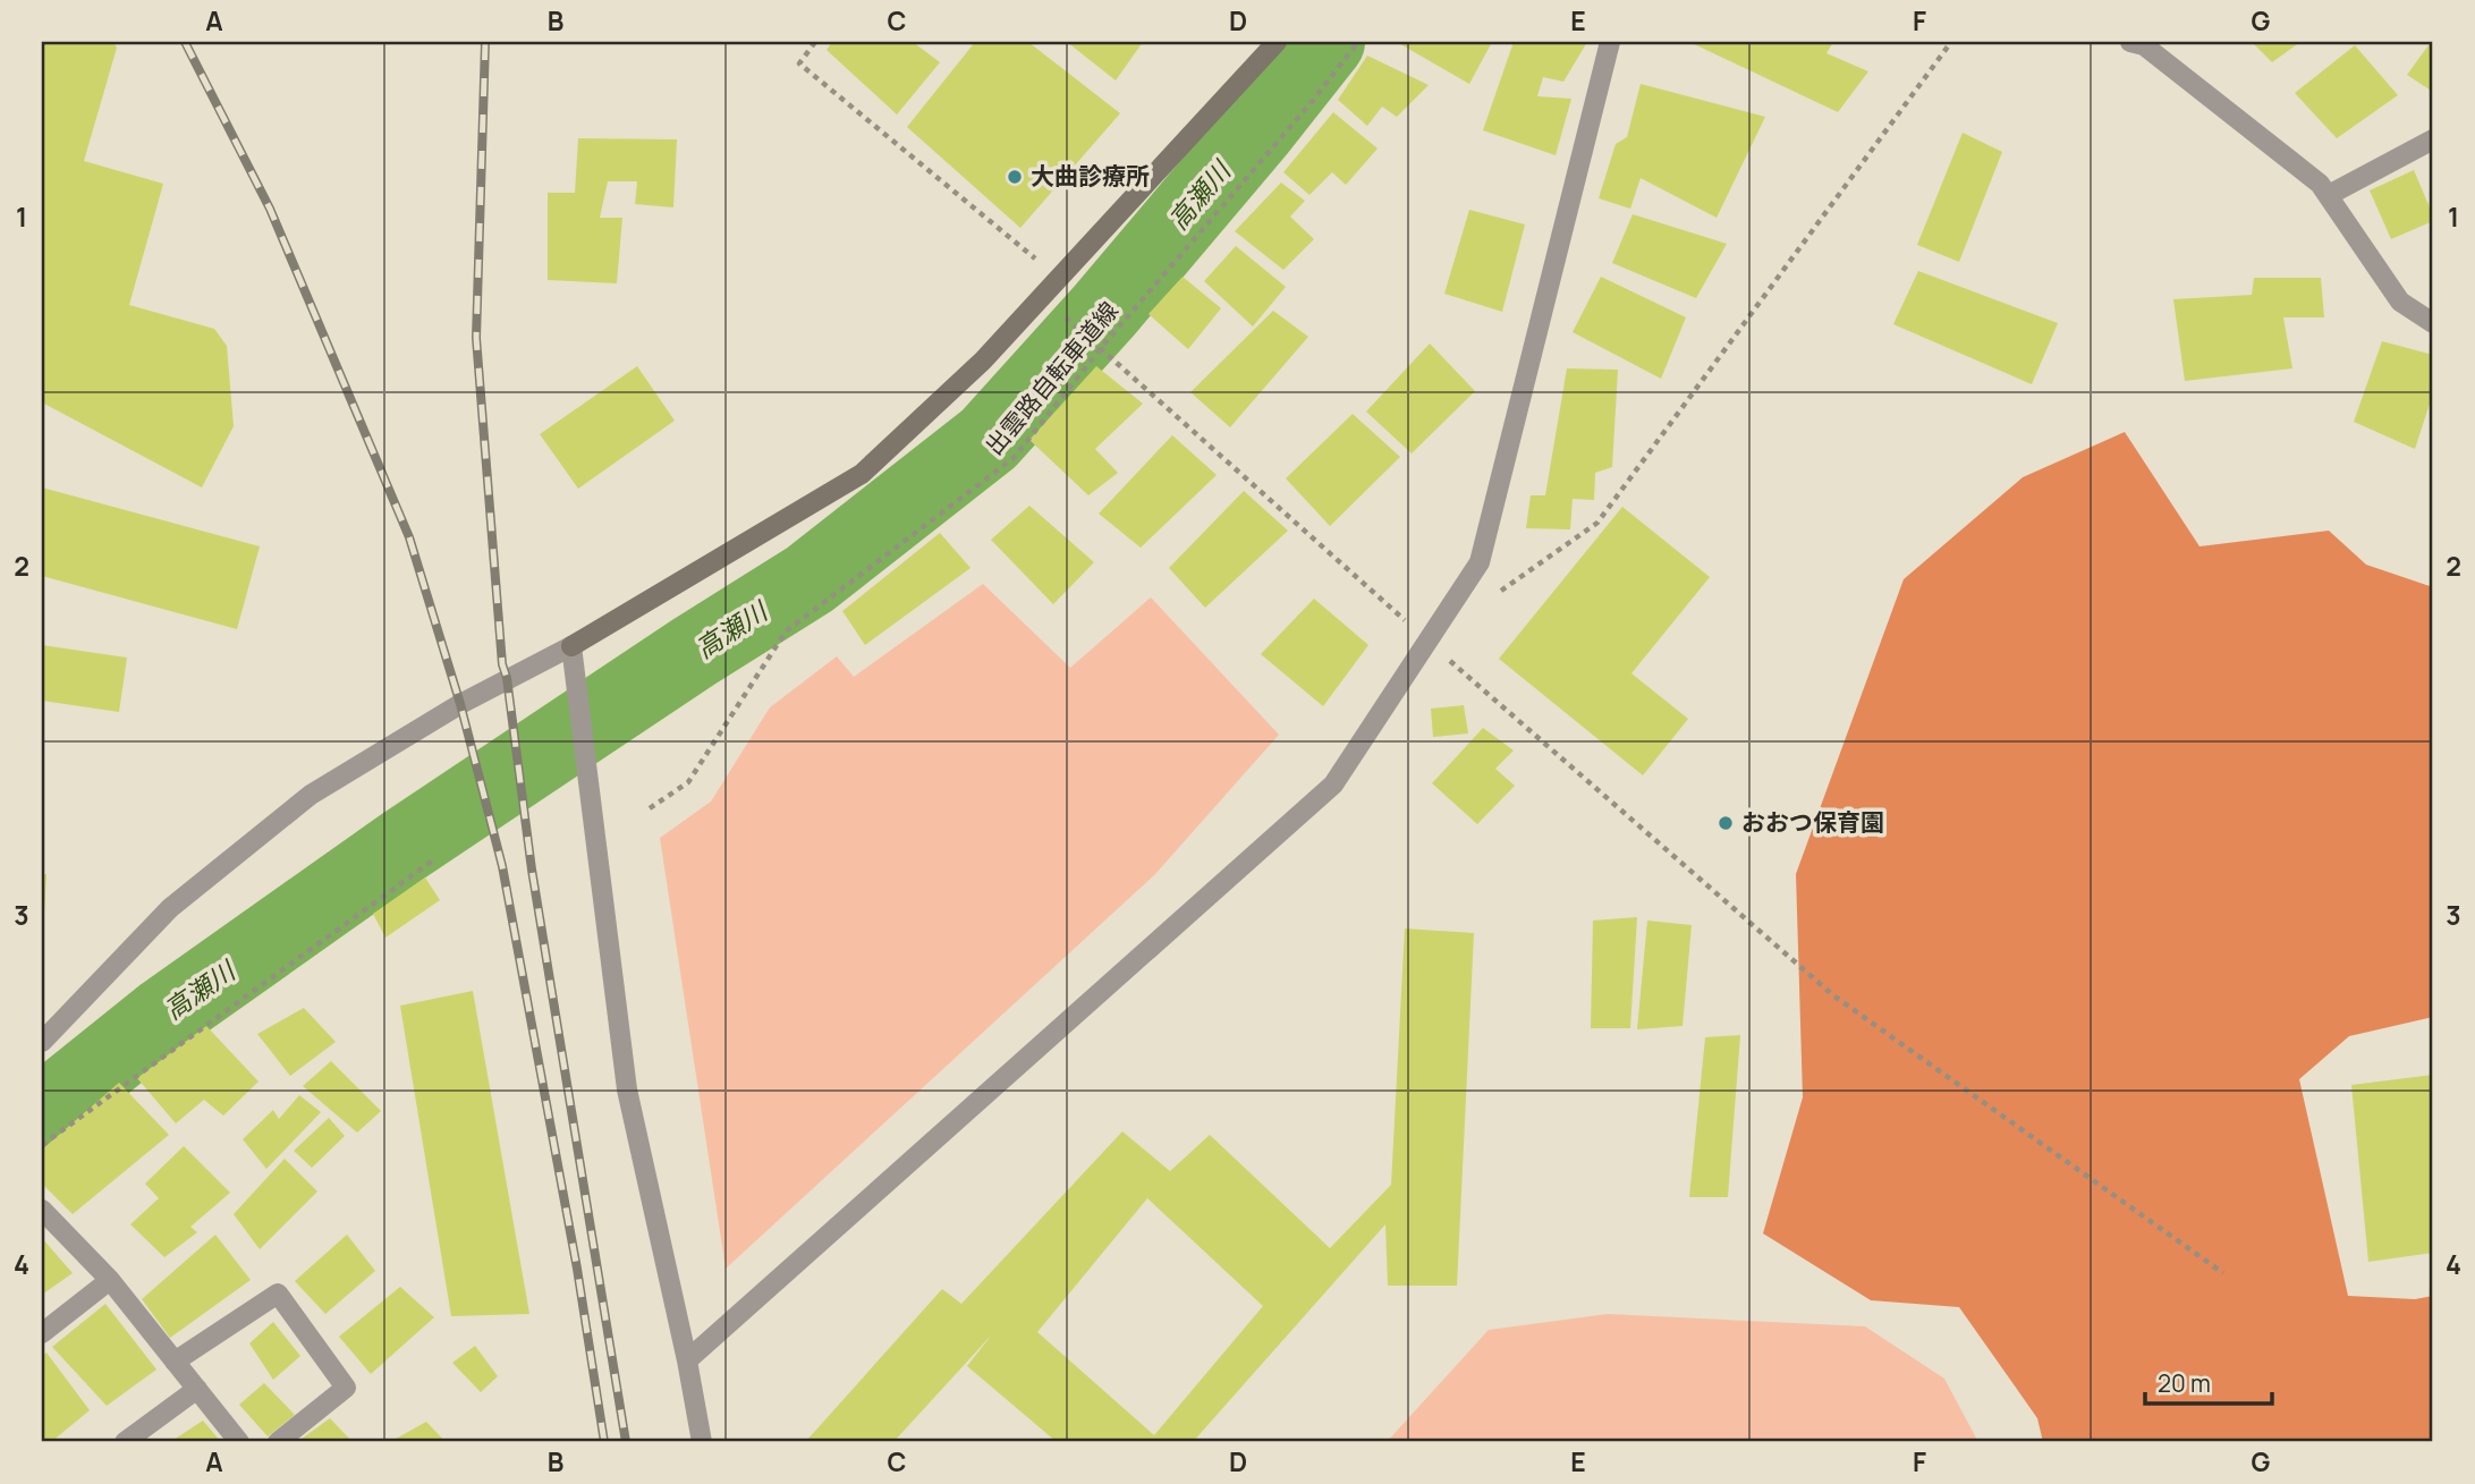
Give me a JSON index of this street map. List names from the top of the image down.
{
  "streets": {
    "path": ["出雲路自転車道線"]
  },
  "water": ["高瀬川"],
  "places": ["大曲診療所", "おおつ保育園"],
  "scale_bar": "20 m",
  "grid": {
    "columns": [
      "A",
      "B",
      "C",
      "D",
      "E",
      "F",
      "G"
    ],
    "rows": [
      "1",
      "2",
      "3",
      "4"
    ]
  }
}
